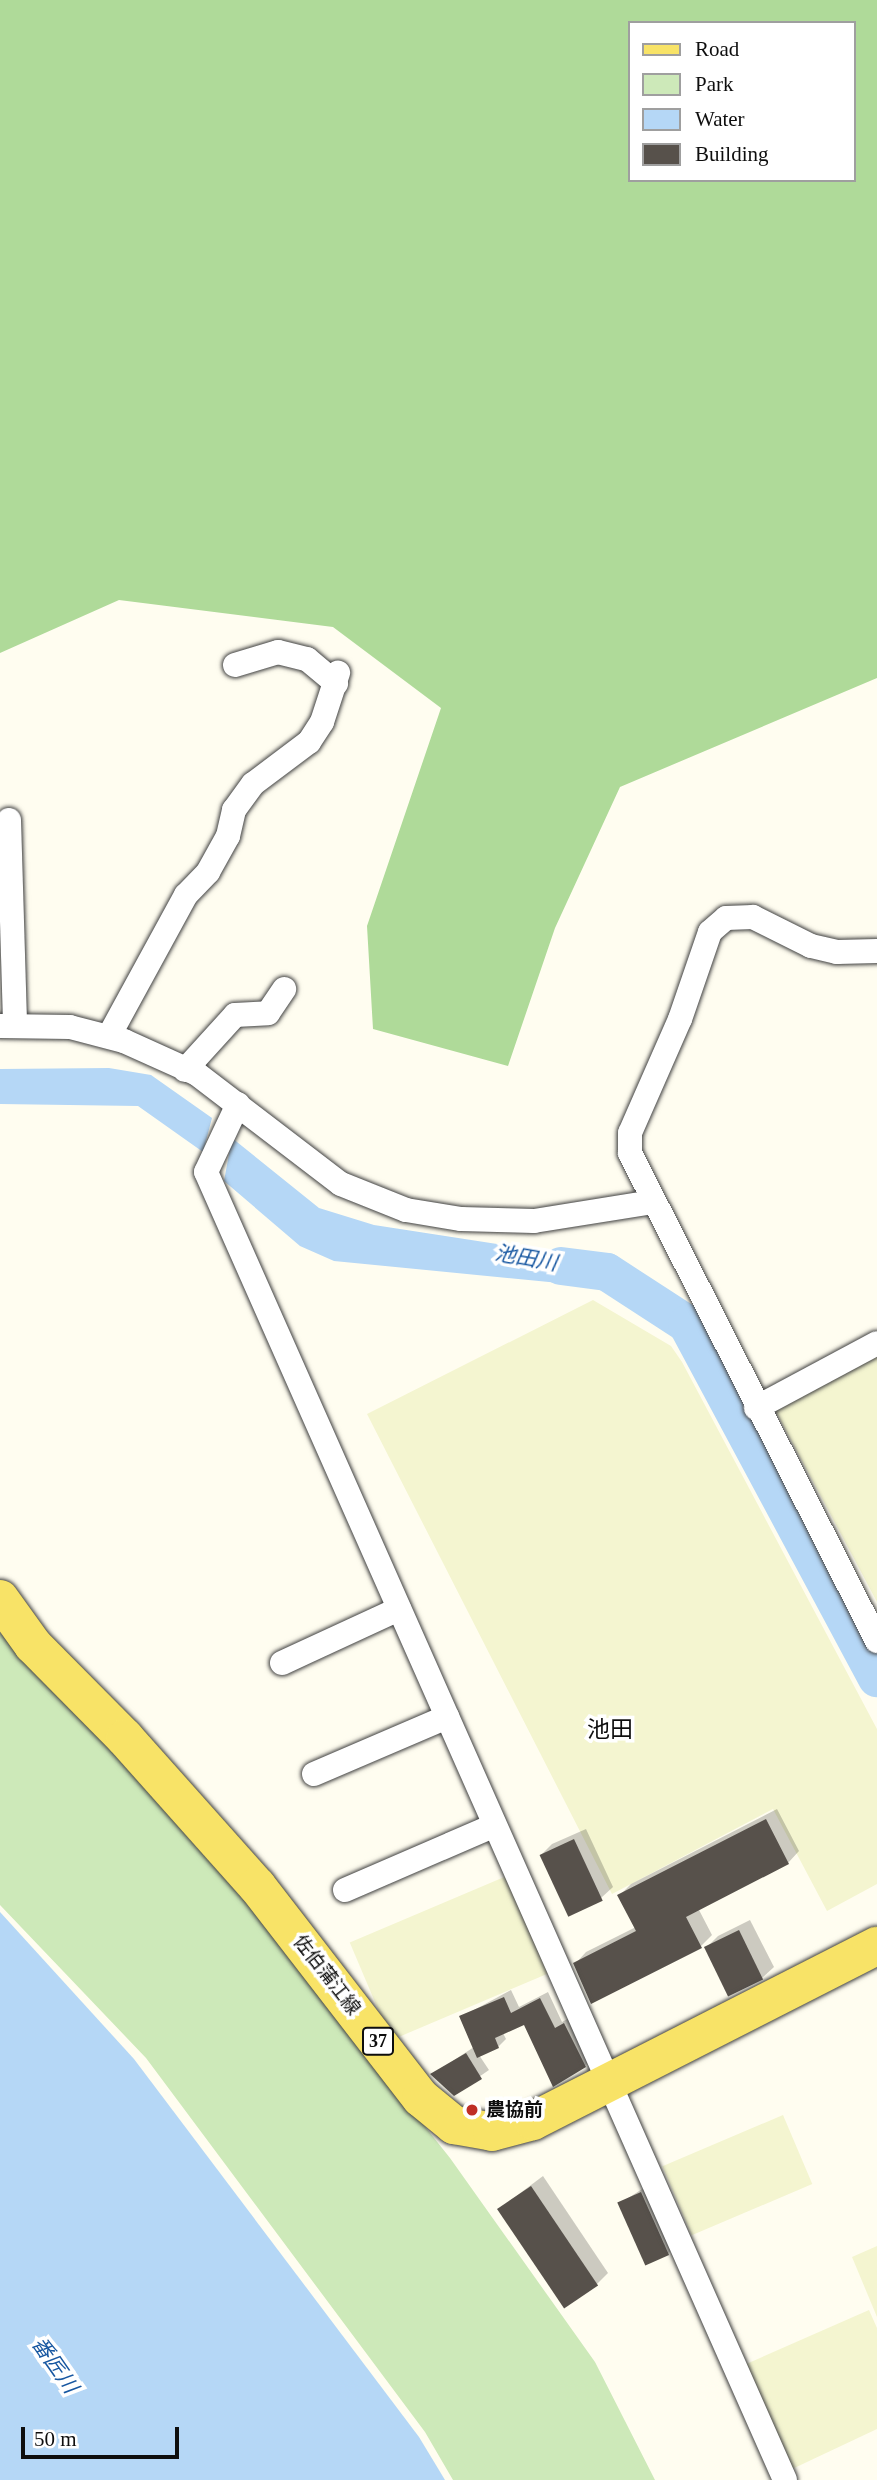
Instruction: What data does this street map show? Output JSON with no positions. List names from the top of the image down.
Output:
{
  "streets": {
    "main road": ["佐伯蒲江線", "37"]
  },
  "districts": ["池田"],
  "water": ["池田川", "番匠川"],
  "places": ["農協前"],
  "legend": [
    "Road",
    "Park",
    "Water",
    "Building"
  ],
  "scale_bar": "50 m"
}
